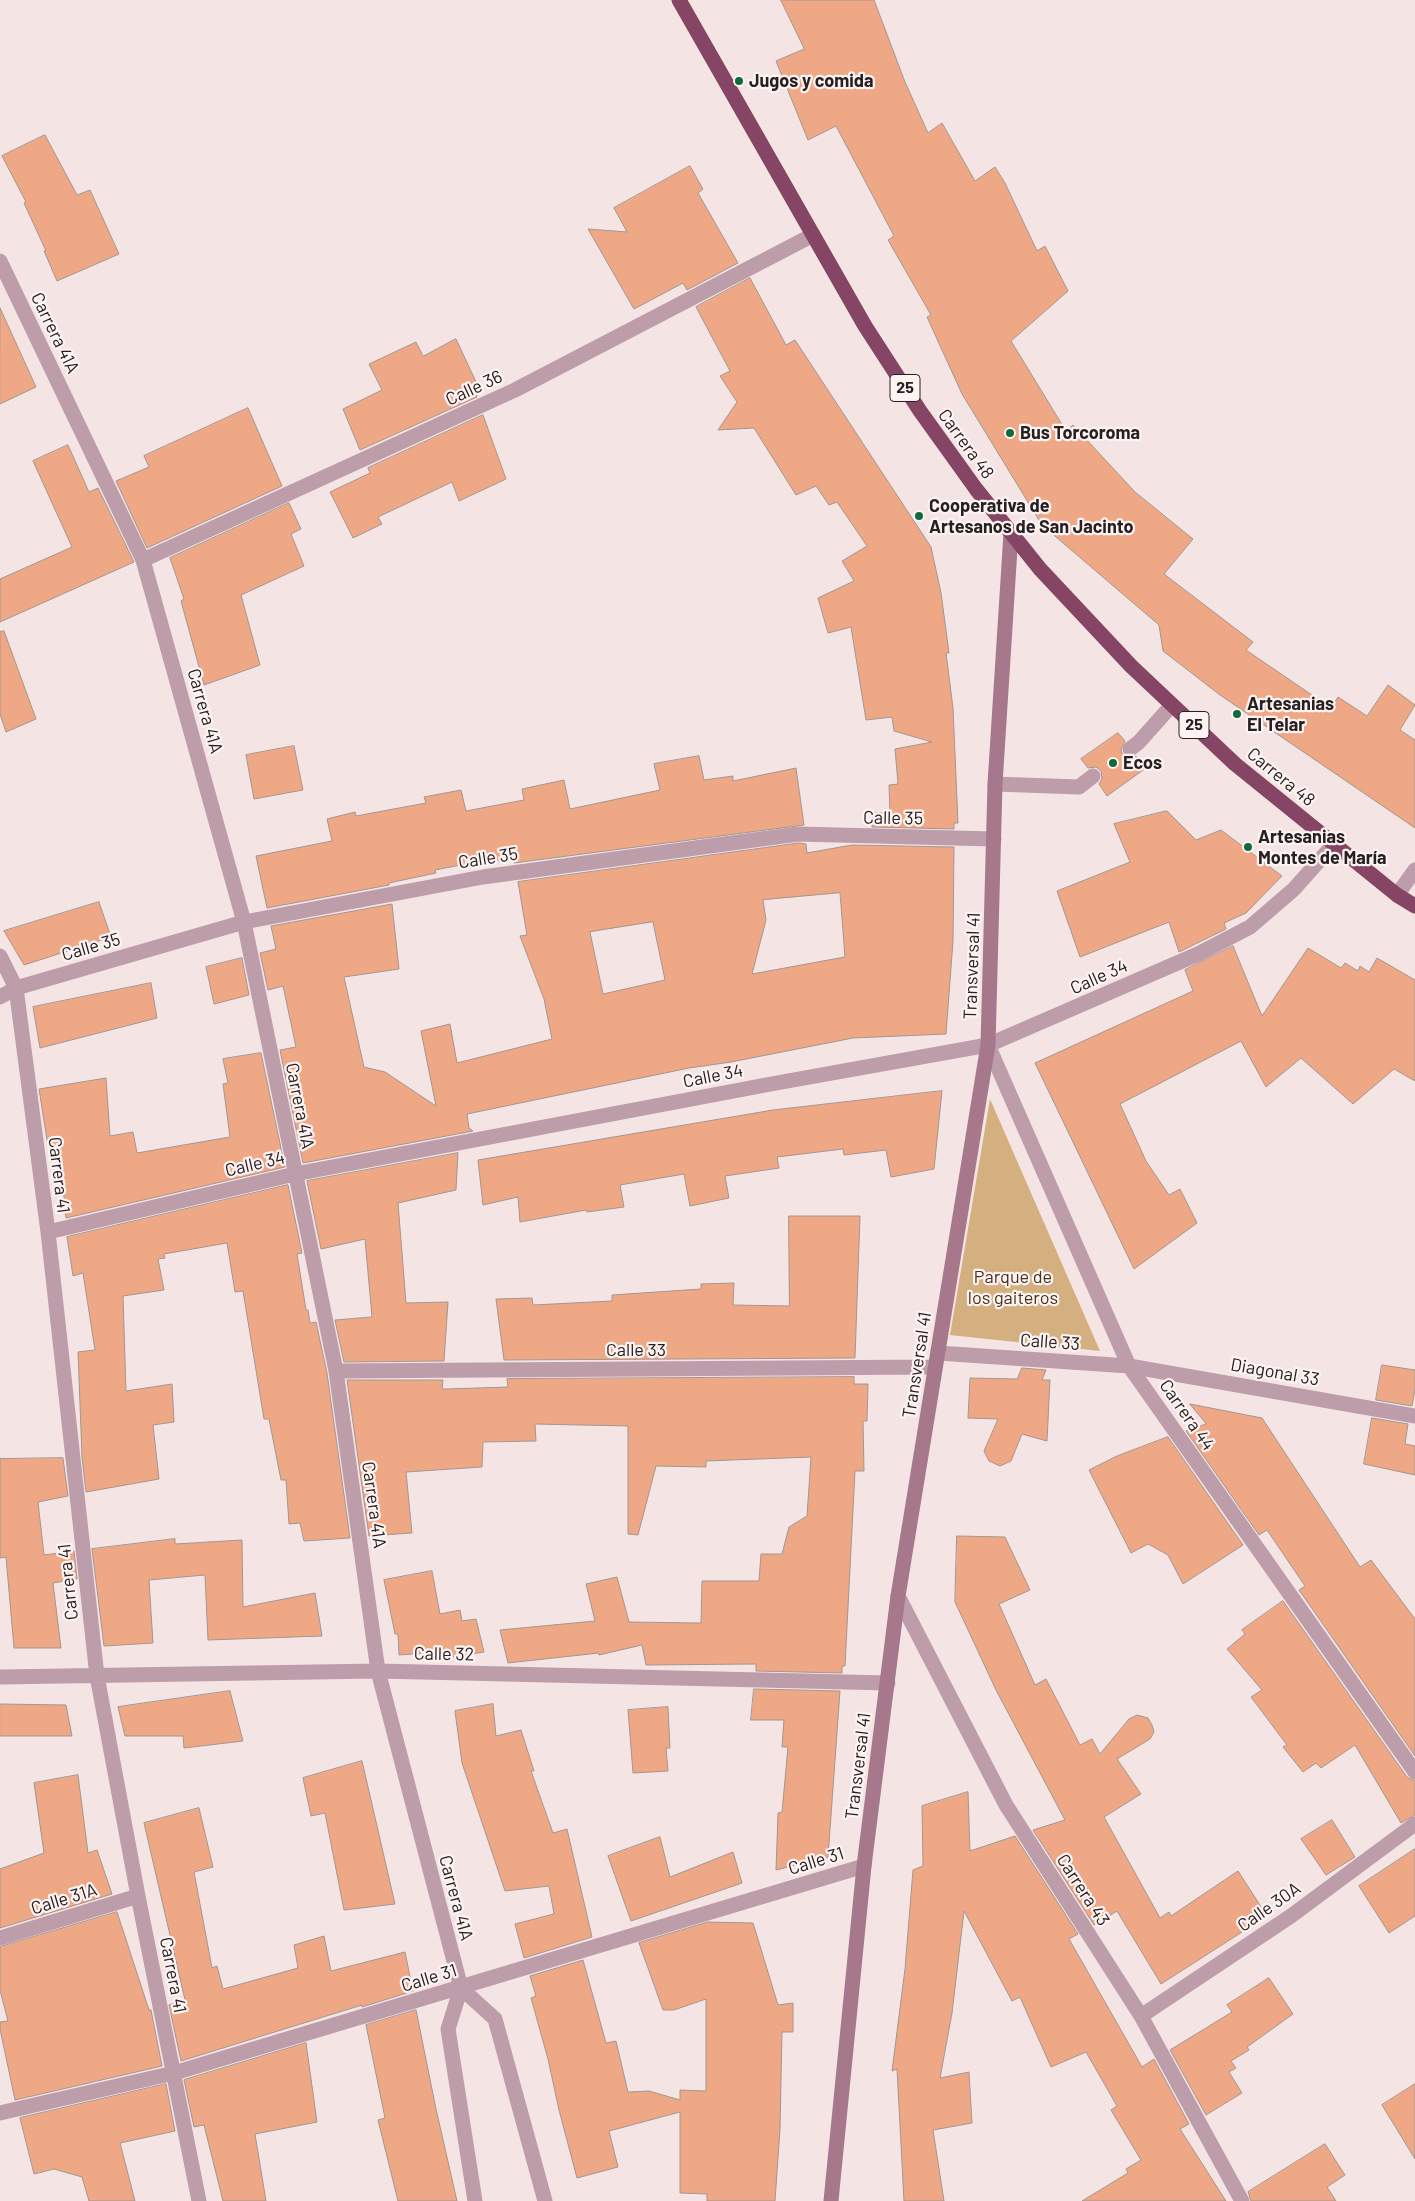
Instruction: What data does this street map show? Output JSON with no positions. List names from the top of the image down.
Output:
{
  "streets": {
    "highway": ["25", "Carrera 48"],
    "street": [
      "Carrera 41A",
      "Calle 36",
      "Calle 35",
      "Transversal 41",
      "Calle 34",
      "Carrera 41",
      "Calle 33",
      "Diagonal 33",
      "Carrera 44",
      "Calle 32",
      "Calle 31",
      "Carrera 43",
      "Calle 31A",
      "Calle 30A"
    ]
  },
  "crossings": [
    ["Carrera 41A", "Calle 36"],
    ["Carrera 41A", "Calle 35"],
    ["Carrera 41A", "Calle 34"],
    ["Carrera 41A", "Calle 33"],
    ["Carrera 41A", "Calle 32"],
    ["Carrera 41A", "Calle 31"],
    ["Calle 36", "Carrera 48"],
    ["Carrera 48", "Transversal 41"],
    ["Carrera 48", "Calle 34"],
    ["Calle 35", "Transversal 41"],
    ["Calle 35", "Carrera 41"],
    ["Transversal 41", "Calle 34"],
    ["Transversal 41", "Calle 33"],
    ["Transversal 41", "Carrera 44"],
    ["Transversal 41", "Calle 32"],
    ["Transversal 41", "Calle 31"],
    ["Transversal 41", "Carrera 43"],
    ["Calle 34", "Carrera 41"],
    ["Calle 34", "Carrera 44"],
    ["Carrera 41", "Calle 32"],
    ["Carrera 41", "Calle 31"],
    ["Carrera 41", "Calle 31A"],
    ["Calle 33", "Diagonal 33"],
    ["Calle 33", "Carrera 44"],
    ["Diagonal 33", "Carrera 44"],
    ["Carrera 43", "Calle 30A"]
  ],
  "parks": ["Parque de los gaiteros"],
  "places": [
    "Jugos y comida",
    "Bus Torcoroma",
    "Cooperativa de Artesanos de San Jacinto",
    "Artesanias El Telar",
    "Ecos",
    "Artesanias Montes de María"
  ]
}
